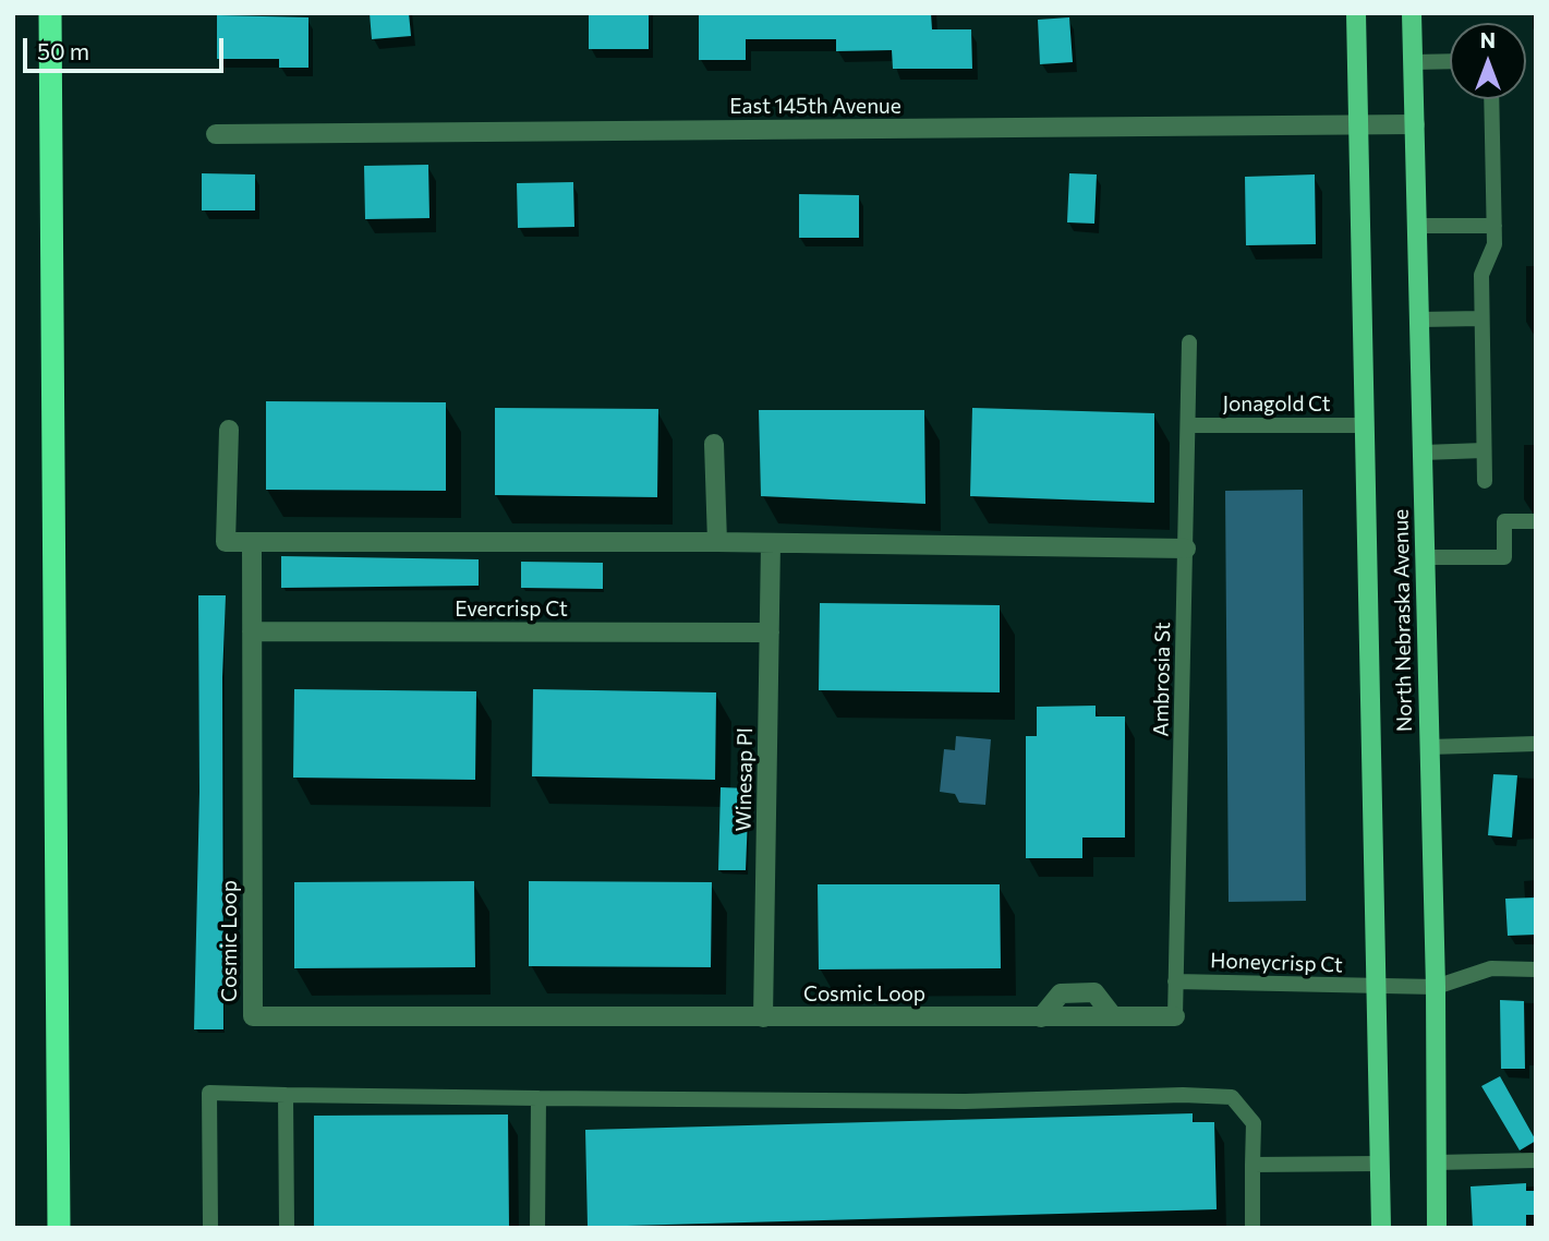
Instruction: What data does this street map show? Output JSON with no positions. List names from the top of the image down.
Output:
{
  "streets": {
    "main road": ["North Nebraska Avenue"],
    "street": [
      "East 145th Avenue",
      "Evercrisp Ct",
      "Winesap Pl",
      "Cosmic Loop"
    ],
    "lane": ["Jonagold Ct", "Ambrosia St", "Honeycrisp Ct"]
  },
  "crossings": [
    ["East 145th Avenue", "North Nebraska Avenue"],
    ["Jonagold Ct", "North Nebraska Avenue"],
    ["Jonagold Ct", "Ambrosia St"],
    ["Evercrisp Ct", "Winesap Pl"],
    ["Evercrisp Ct", "Cosmic Loop"],
    ["North Nebraska Avenue", "Honeycrisp Ct"],
    ["Ambrosia St", "Cosmic Loop"],
    ["Ambrosia St", "Honeycrisp Ct"],
    ["Winesap Pl", "Cosmic Loop"]
  ],
  "scale_bar": "50 m",
  "north": "top"
}
